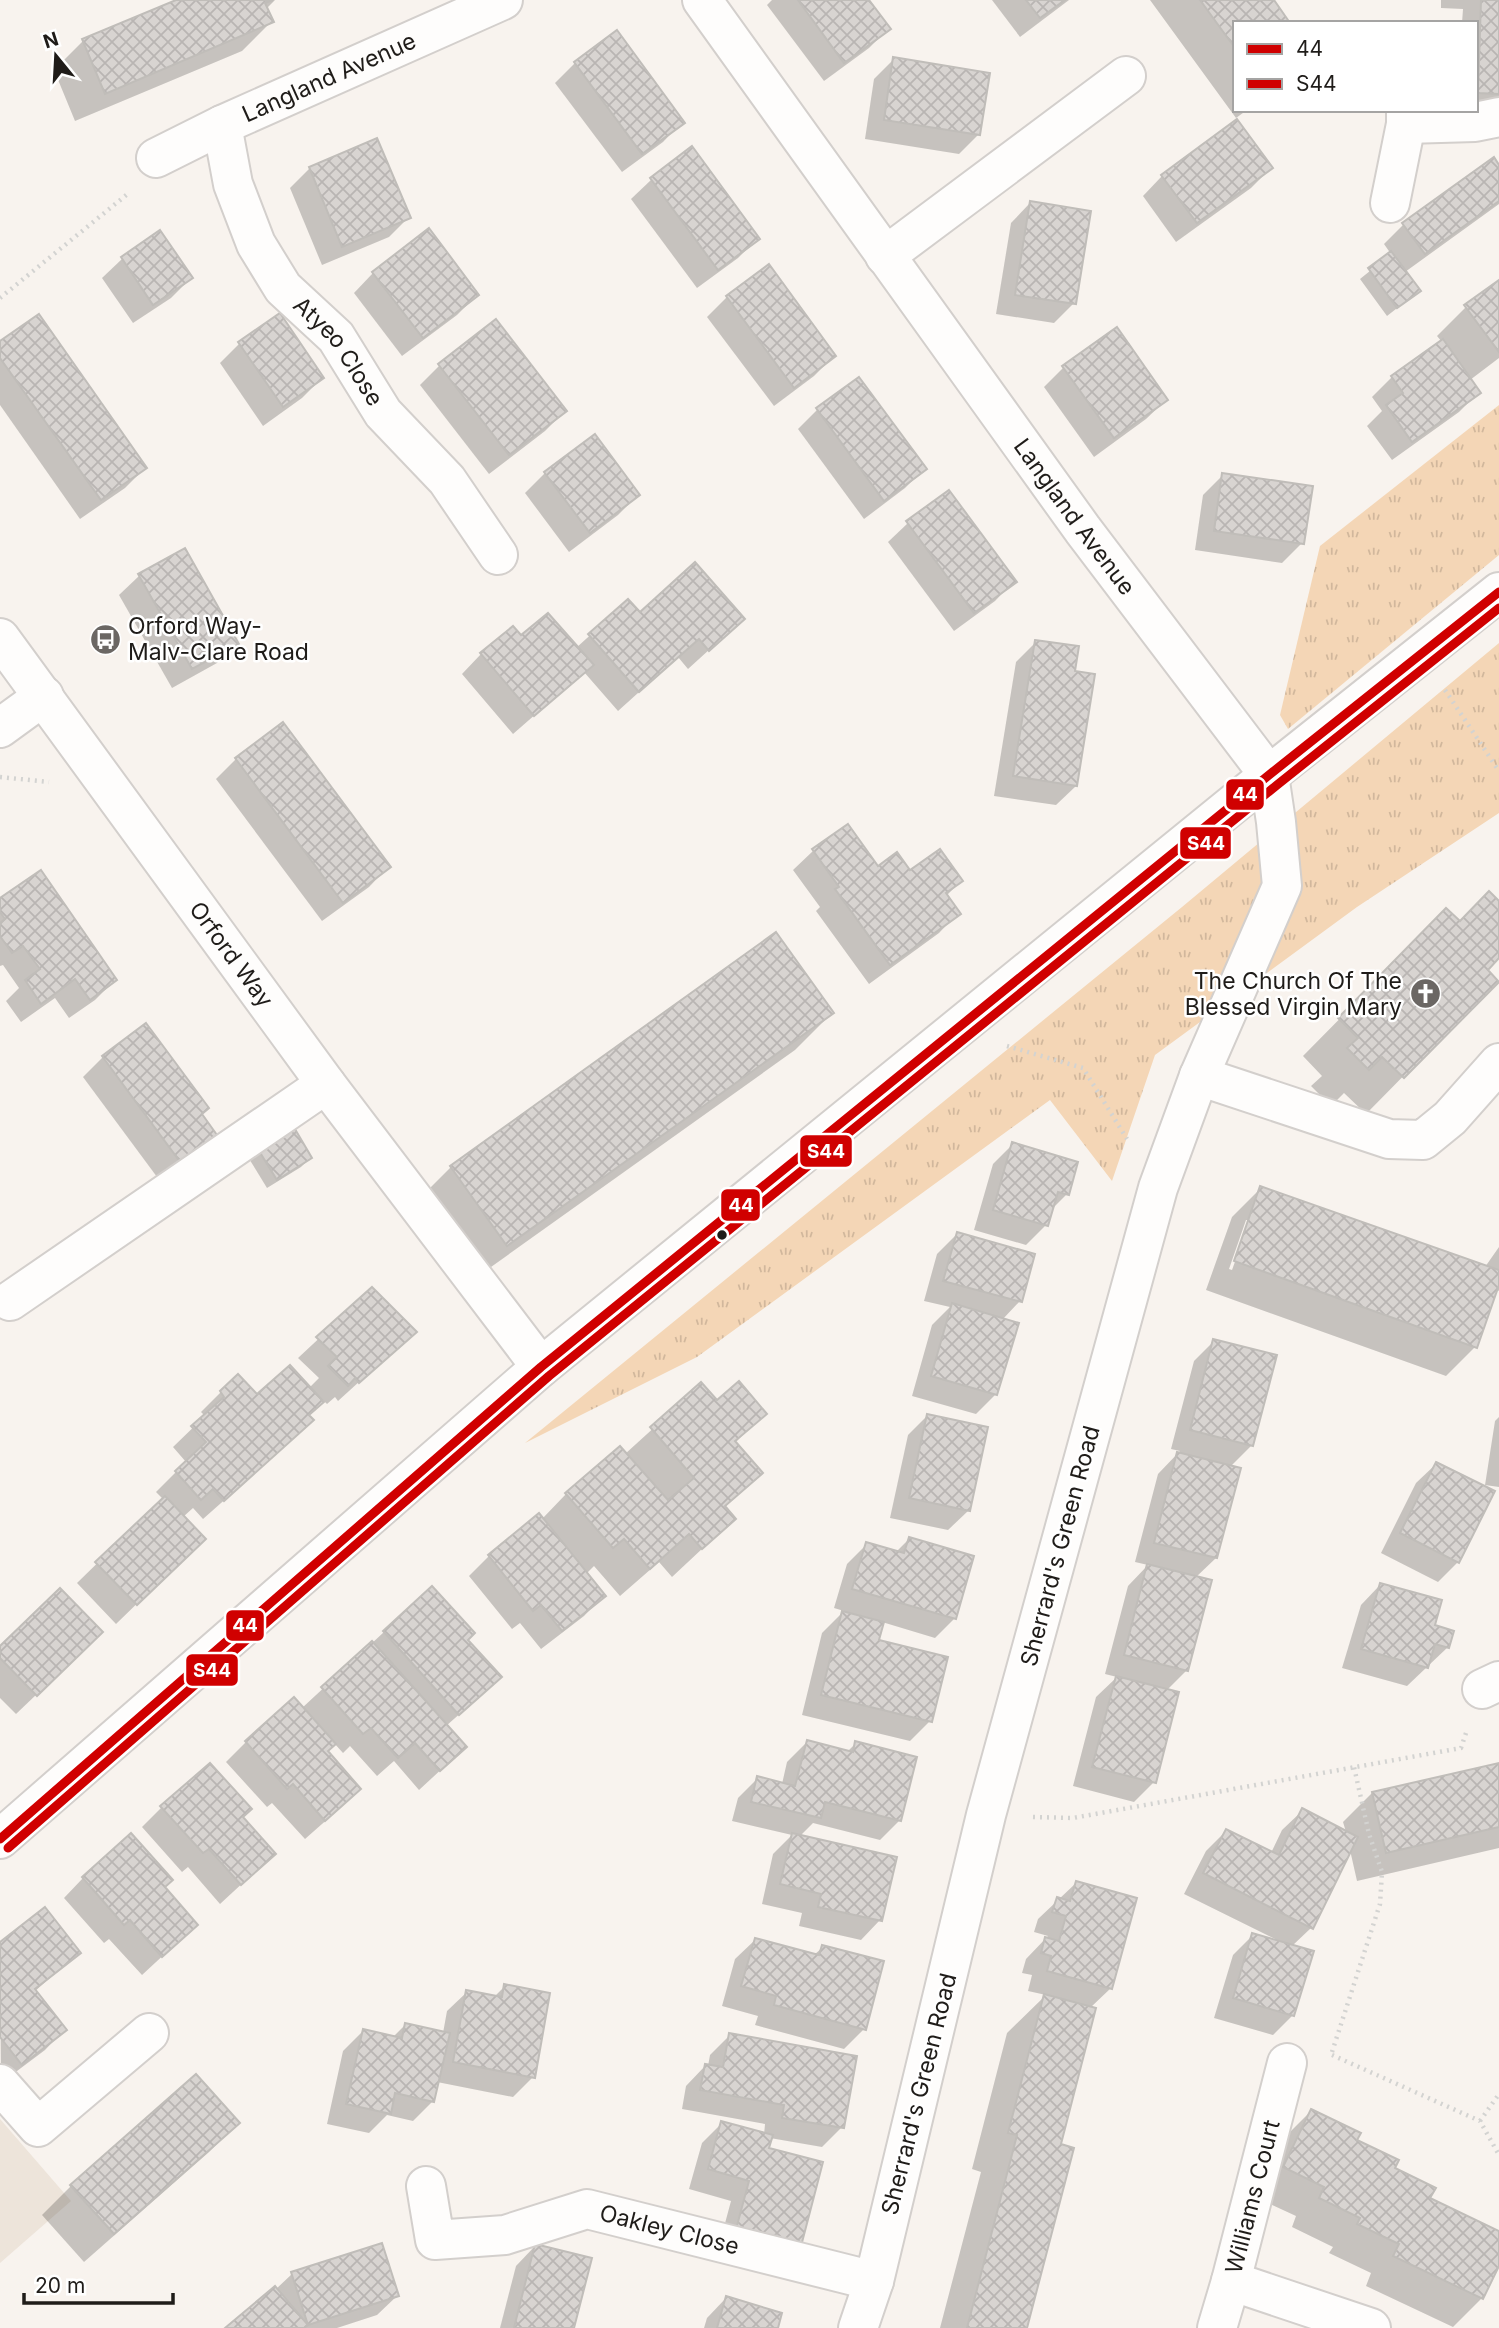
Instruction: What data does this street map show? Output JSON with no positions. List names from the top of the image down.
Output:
{
  "streets": {
    "street": [
      "Langland Avenue",
      "Atyeo Close",
      "Orford Way",
      "Sherrard's Green Road",
      "Williams Court",
      "Oakley Close"
    ]
  },
  "crossings": [
    ["Langland Avenue", "Atyeo Close"],
    ["Langland Avenue", "Sherrard's Green Road"],
    ["Sherrard's Green Road", "Oakley Close"]
  ],
  "places": {
    "bus stop": ["Orford Way- Malv-Clare Road"],
    "church": ["The Church Of The Blessed Virgin Mary"]
  },
  "lines": ["transit line 44", "transit line S44"],
  "legend": ["44", "S44"],
  "scale_bar": "20 m",
  "north": "top"
}
